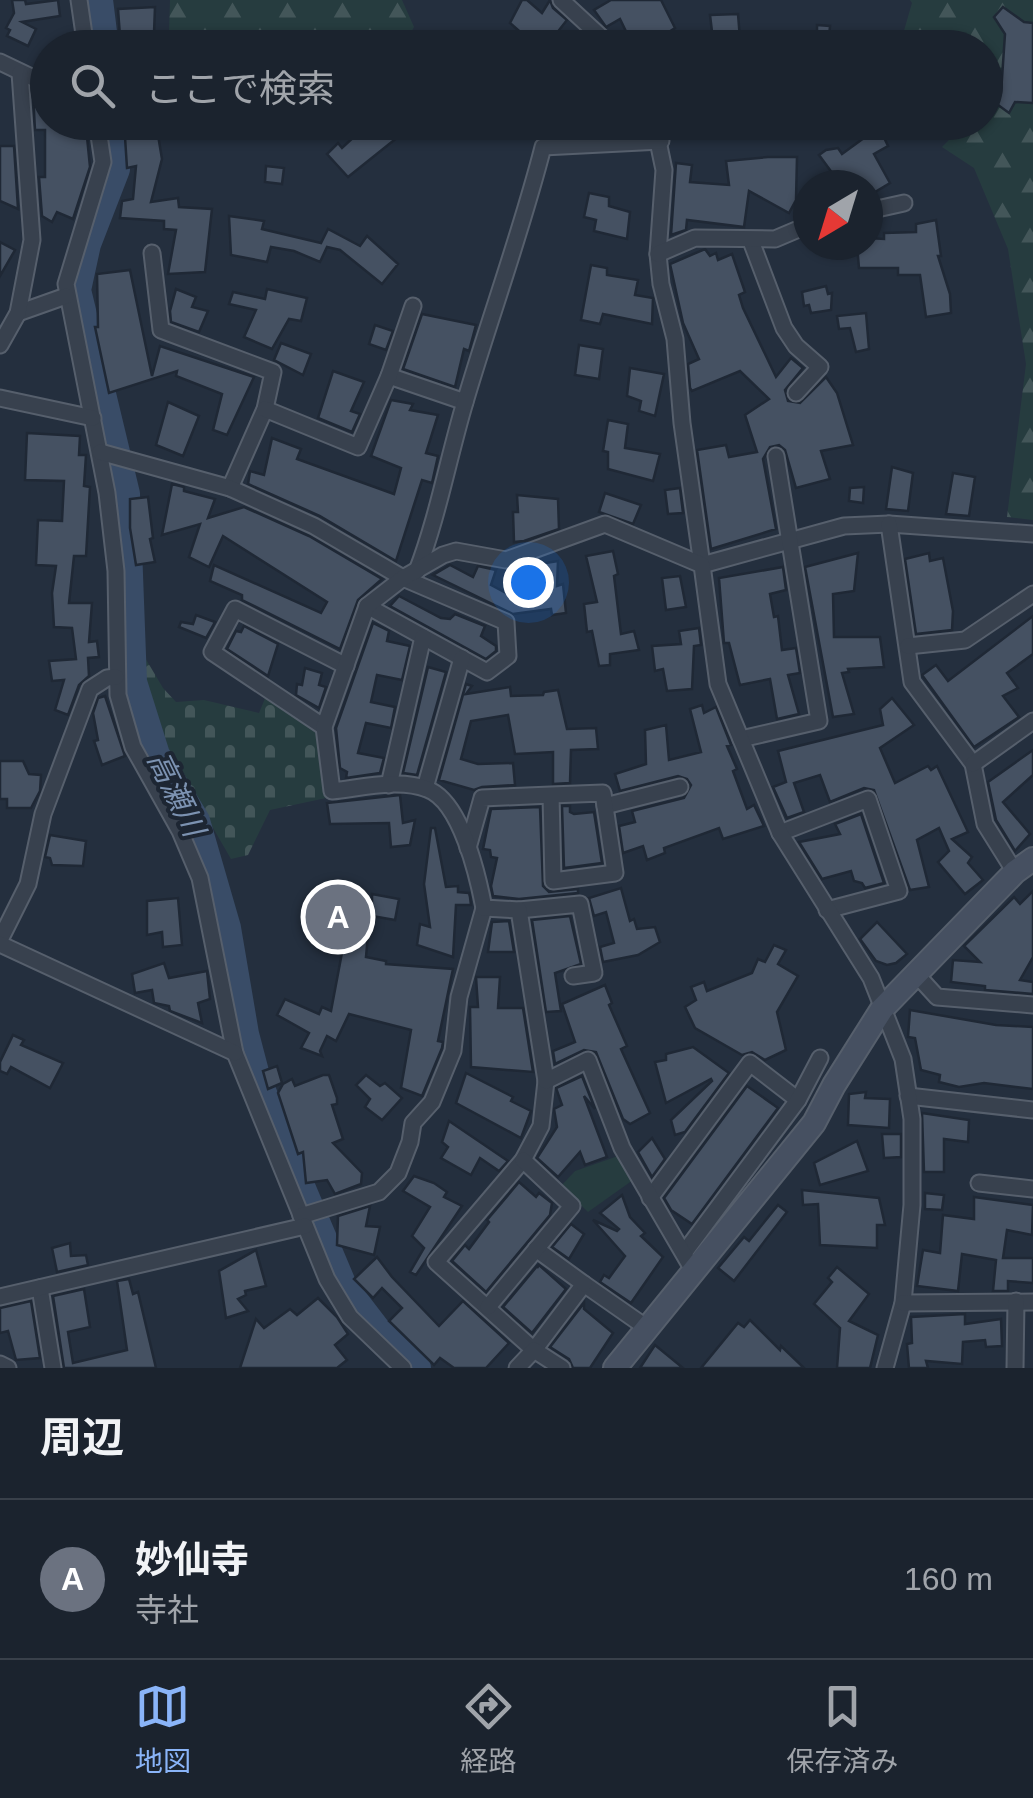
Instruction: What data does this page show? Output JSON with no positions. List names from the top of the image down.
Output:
{
  "water": ["高瀬川"],
  "north": "bottom left",
  "page": {
    "search": "ここで検索",
    "pins": "A",
    "heading": "周辺",
    "list": [
      {
        "mark": "A",
        "name": "妙仙寺",
        "note": "寺社",
        "value": "160 m"
      }
    ],
    "nav": ["地図", "経路", "保存済み"]
  }
}
